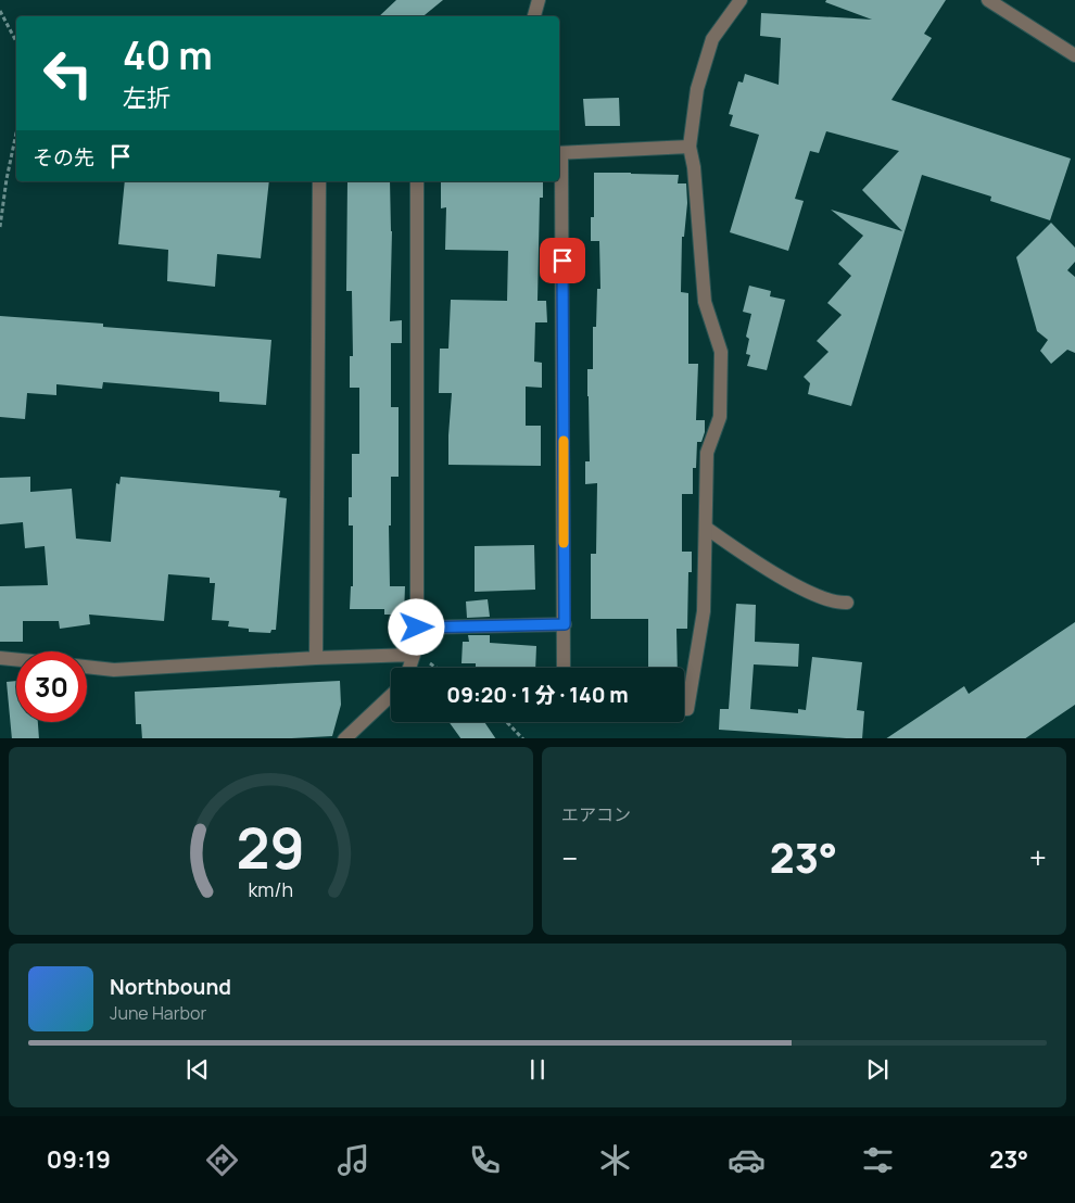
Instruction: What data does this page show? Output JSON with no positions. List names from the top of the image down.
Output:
{
  "page": {
    "turn": ["40 m", "左折"],
    "then": "その先",
    "limit": "30",
    "trip": "09:20 · 1 分 · 140 m",
    "tile": "エアコン",
    "heat": ["−", "23°", "+"],
    "song": ["Northbound", "June Harbor"],
    "tabs": ["09:19", "23°"],
    "gauge": ["29", "km/h"]
  }
}
